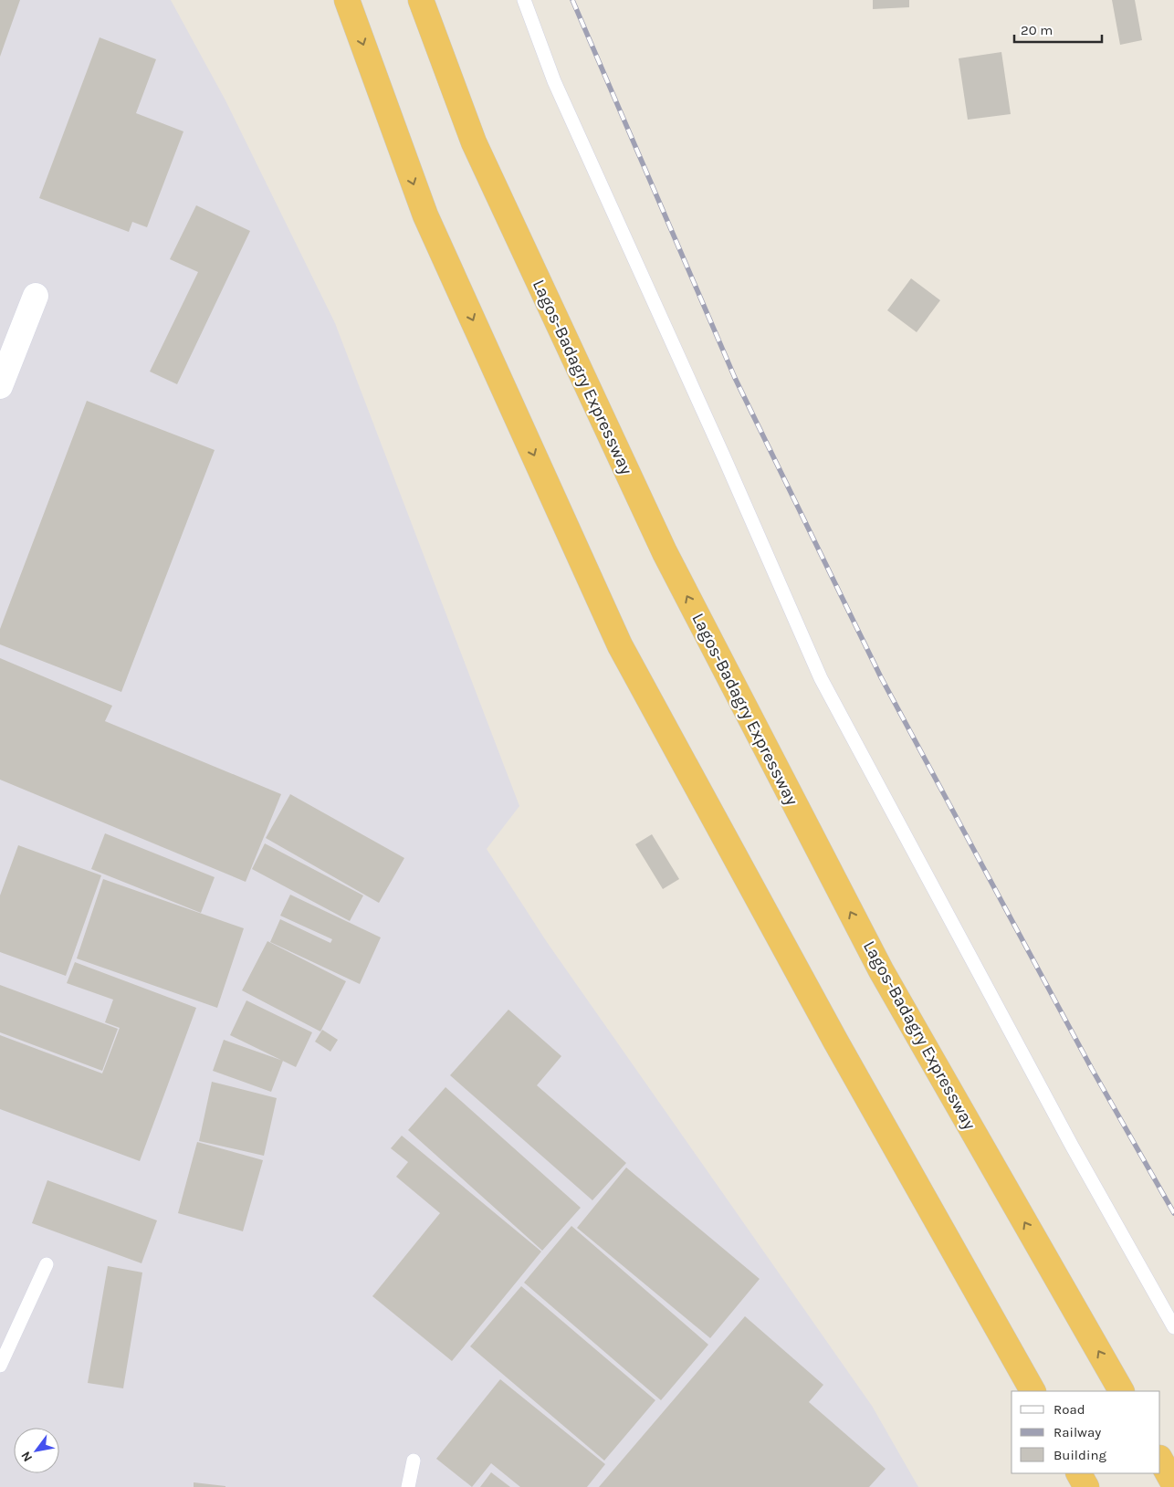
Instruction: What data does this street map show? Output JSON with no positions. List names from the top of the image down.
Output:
{
  "streets": {
    "highway": ["Lagos-Badagry Expressway"]
  },
  "legend": ["Road", "Railway", "Building"],
  "scale_bar": "20 m",
  "north": "bottom left"
}
